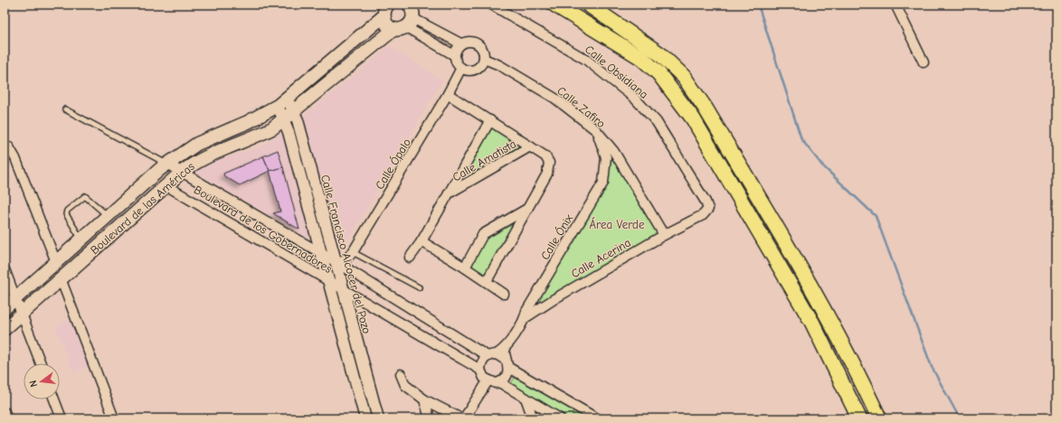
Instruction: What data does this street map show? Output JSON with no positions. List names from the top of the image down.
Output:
{
  "streets": {
    "main road": ["Boulevard de las Américas"],
    "street": [
      "Calle Obsidiana",
      "Calle Zafiro",
      "Calle Amatista",
      "Calle Ópalo",
      "Boulevard de los Gobernadores",
      "Calle Ónix",
      "Calle Francisco Alcocer del Pozo",
      "Calle Acerina"
    ]
  },
  "crossings": [
    ["Calle Obsidiana", "Calle Acerina"],
    ["Calle Zafiro", "Calle Ópalo"],
    ["Calle Zafiro", "Calle Ónix"],
    ["Calle Zafiro", "Calle Acerina"],
    ["Calle Amatista", "Calle Ópalo"],
    ["Calle Ópalo", "Boulevard de los Gobernadores"],
    ["Calle Ópalo", "Calle Francisco Alcocer del Pozo"],
    ["Boulevard de las Américas", "Boulevard de los Gobernadores"],
    ["Boulevard de las Américas", "Calle Francisco Alcocer del Pozo"],
    ["Boulevard de los Gobernadores", "Calle Ónix"],
    ["Boulevard de los Gobernadores", "Calle Francisco Alcocer del Pozo"],
    ["Calle Ónix", "Calle Acerina"]
  ],
  "parks": ["Área Verde"],
  "north": "left"
}
